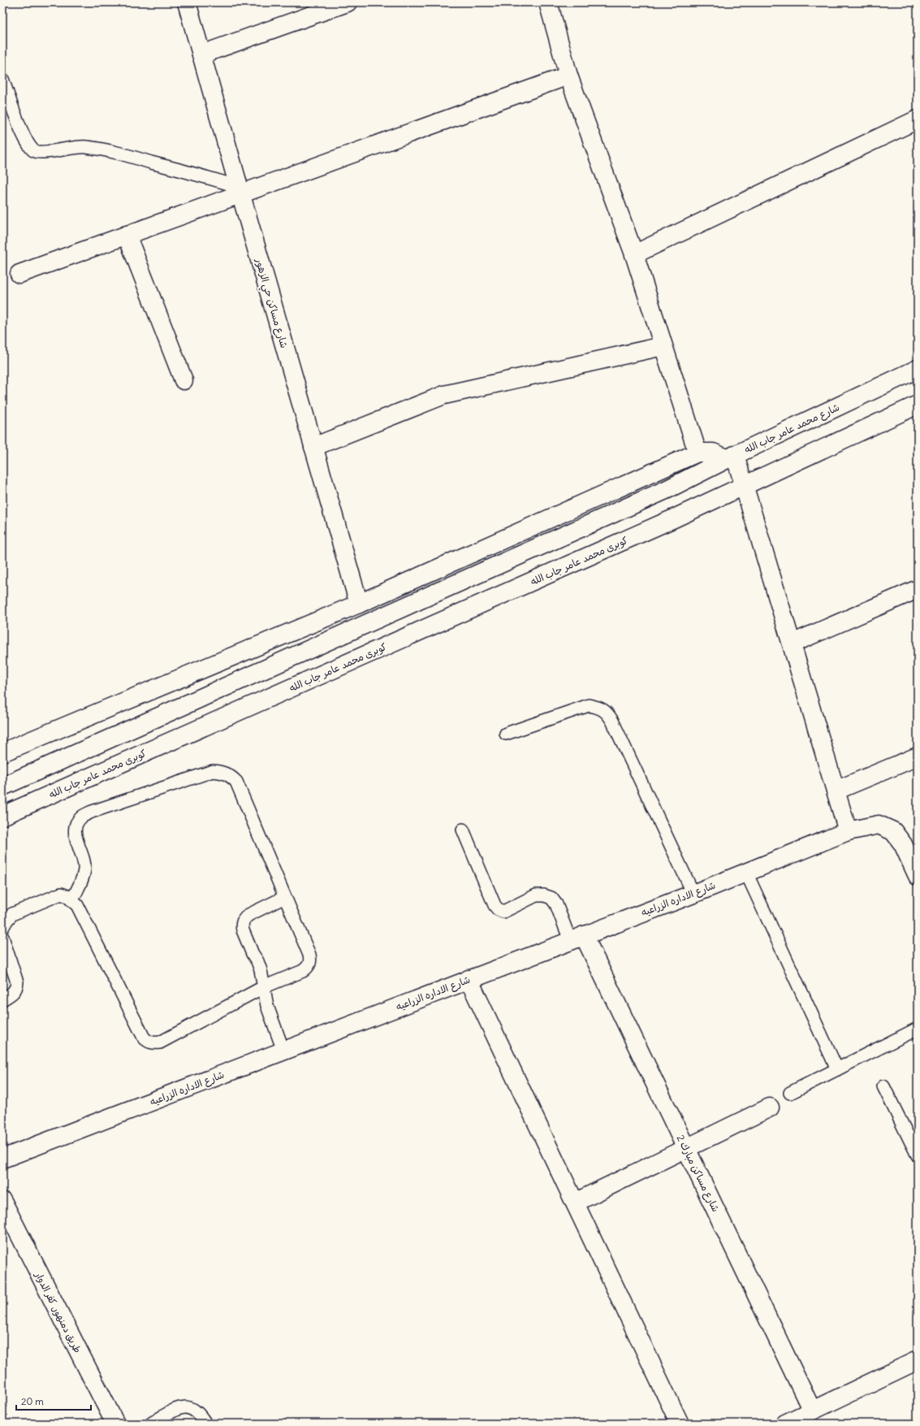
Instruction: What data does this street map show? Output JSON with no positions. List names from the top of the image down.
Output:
{
  "streets": {
    "street": [
      "شارع مساكن حي الزهور",
      "شارع محمد عامر جاب الله",
      "كوبرى محمد عامر جاب الله",
      "شارع الاداره الزراعيه",
      "شارع مساكن مبارك 2",
      "طريق دمنهور, كفر الدوار"
    ]
  },
  "crossings": [
    ["شارع الاداره الزراعيه", "شارع مساكن مبارك 2"]
  ],
  "scale_bar": "20 m"
}
